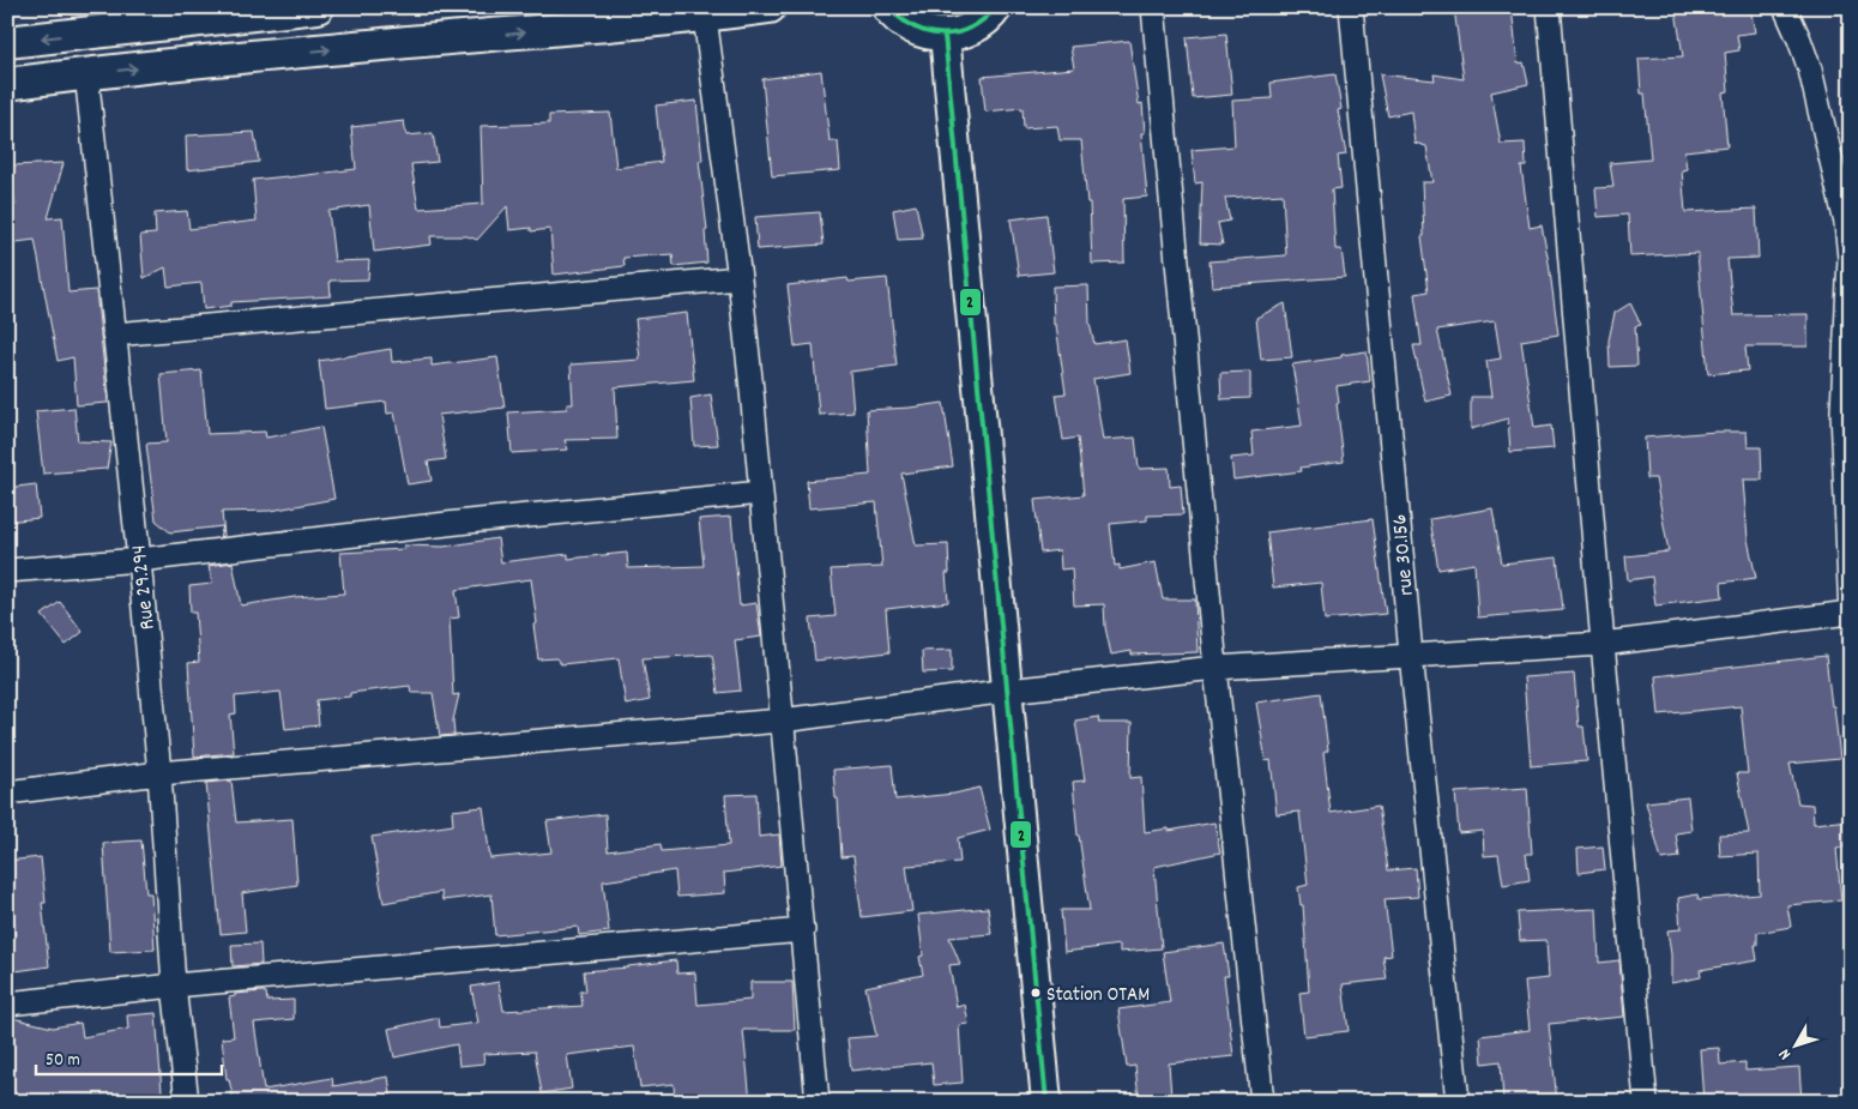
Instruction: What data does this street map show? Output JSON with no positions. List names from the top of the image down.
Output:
{
  "streets": {
    "street": ["rue 30.156", "Rue 29.294"]
  },
  "places": ["Station OTAM"],
  "lines": ["transit line 2"],
  "scale_bar": "50 m",
  "north": "bottom left"
}
